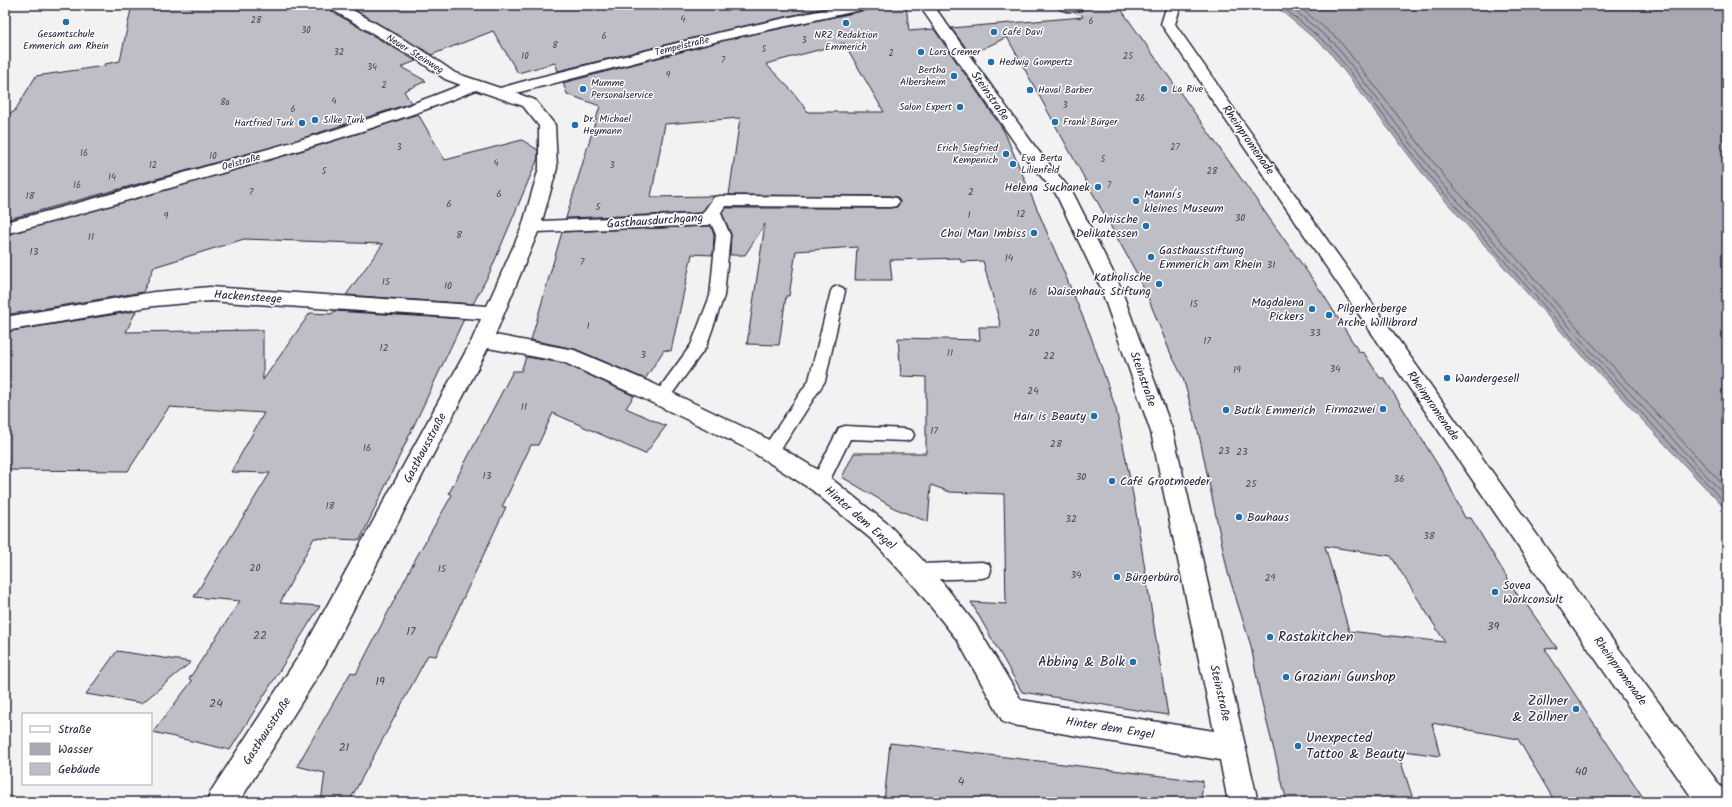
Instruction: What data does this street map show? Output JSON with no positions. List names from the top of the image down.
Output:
{
  "streets": {
    "street": [
      "Tempelstraße",
      "Neuer Steinweg",
      "Steinstraße",
      "Rheinpromenade",
      "Oelstraße",
      "Gasthausdurchgang",
      "Hackensteege",
      "Gasthausstraße",
      "Hinter dem Engel"
    ]
  },
  "crossings": [
    ["Tempelstraße", "Neuer Steinweg"],
    ["Tempelstraße", "Gasthausstraße"],
    ["Neuer Steinweg", "Oelstraße"],
    ["Neuer Steinweg", "Gasthausstraße"],
    ["Steinstraße", "Hinter dem Engel"],
    ["Gasthausdurchgang", "Gasthausstraße"],
    ["Hackensteege", "Gasthausstraße"],
    ["Gasthausstraße", "Hinter dem Engel"]
  ],
  "places": [
    "Gesamtschule Emmerich am Rhein",
    "NRZ Redaktion Emmerich",
    "Café Davi",
    "Lars Cremer",
    "Hedwig Gompertz",
    "Bertha Albersheim",
    "Mumme Personalservice",
    "La Rive",
    "Haval Barber",
    "Salon Expert",
    "Silke Turk",
    "Frank Bürger",
    "Hartfried Turk",
    "Dr. Michael Heymann",
    "Erich Siegfried Kempenich",
    "Eva Berta Lilienfeld",
    "Helena Suchanek",
    "Manni's kleines Museum",
    "Polnische Delikatessen",
    "Choi Man Imbiss",
    "Gasthausstiftung Emmerich am Rhein",
    "Katholische Waisenhaus Stiftung",
    "Magdalena Pickers",
    "Pilgerherberge Arche Willibrord",
    "Wandergesell",
    "Firmazwei",
    "Butik Emmerich",
    "Hair is Beauty",
    "Café Grootmoeder",
    "Bauhaus",
    "Bürgerbüro",
    "Sovea Workconsult",
    "Rastakitchen",
    "Abbing & Bolk",
    "Graziani Gunshop",
    "Zöllner & Zöllner",
    "Unexpected Tattoo & Beauty"
  ],
  "house_numbers": [
    "4",
    "28",
    "6",
    "30",
    "6",
    "3",
    "8",
    "5",
    "32",
    "2",
    "10",
    "25",
    "7",
    "34",
    "9",
    "2",
    "26",
    "4",
    "8a",
    "3",
    "6",
    "3",
    "27",
    "16",
    "10",
    "5",
    "4",
    "12",
    "3",
    "5",
    "28",
    "14",
    "16",
    "7",
    "7",
    "2",
    "6",
    "18",
    "6",
    "5",
    "12",
    "1",
    "9",
    "30",
    "8",
    "11",
    "13",
    "14",
    "7",
    "31",
    "15",
    "10",
    "16",
    "15",
    "1",
    "20",
    "33",
    "17",
    "12",
    "11",
    "3",
    "22",
    "34",
    "19",
    "24",
    "11",
    "17",
    "28",
    "16",
    "23",
    "23",
    "13",
    "30",
    "36",
    "25",
    "18",
    "32",
    "38",
    "20",
    "15",
    "34",
    "29",
    "39",
    "17",
    "22",
    "19",
    "24",
    "21",
    "40",
    "4"
  ],
  "legend": ["Straße", "Wasser", "Gebäude"]
}
